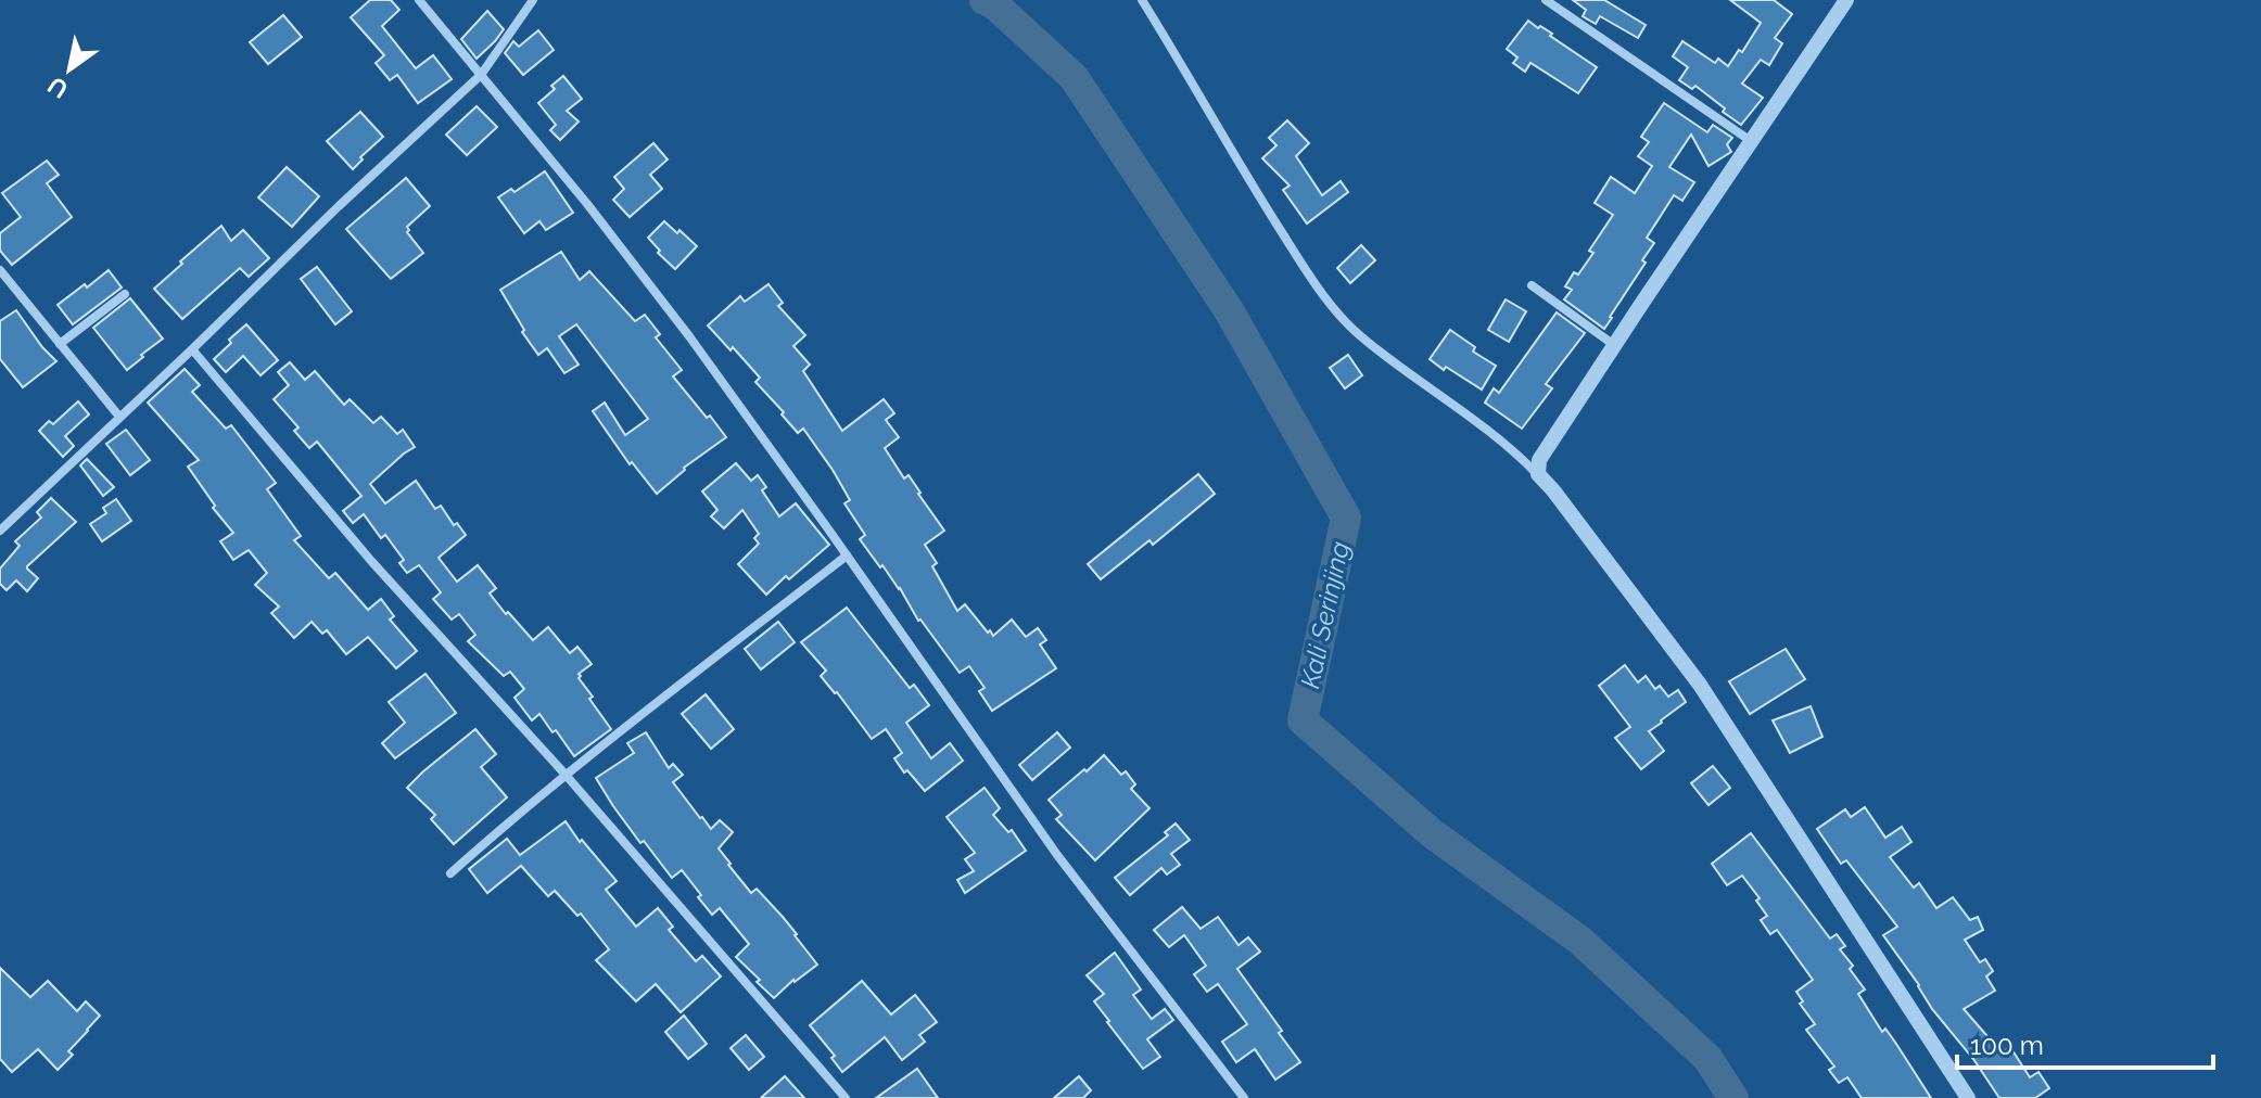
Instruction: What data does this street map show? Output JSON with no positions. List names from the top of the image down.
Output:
{
  "water": ["Kali Serinjing"],
  "scale_bar": "100 m",
  "north": "bottom left"
}
